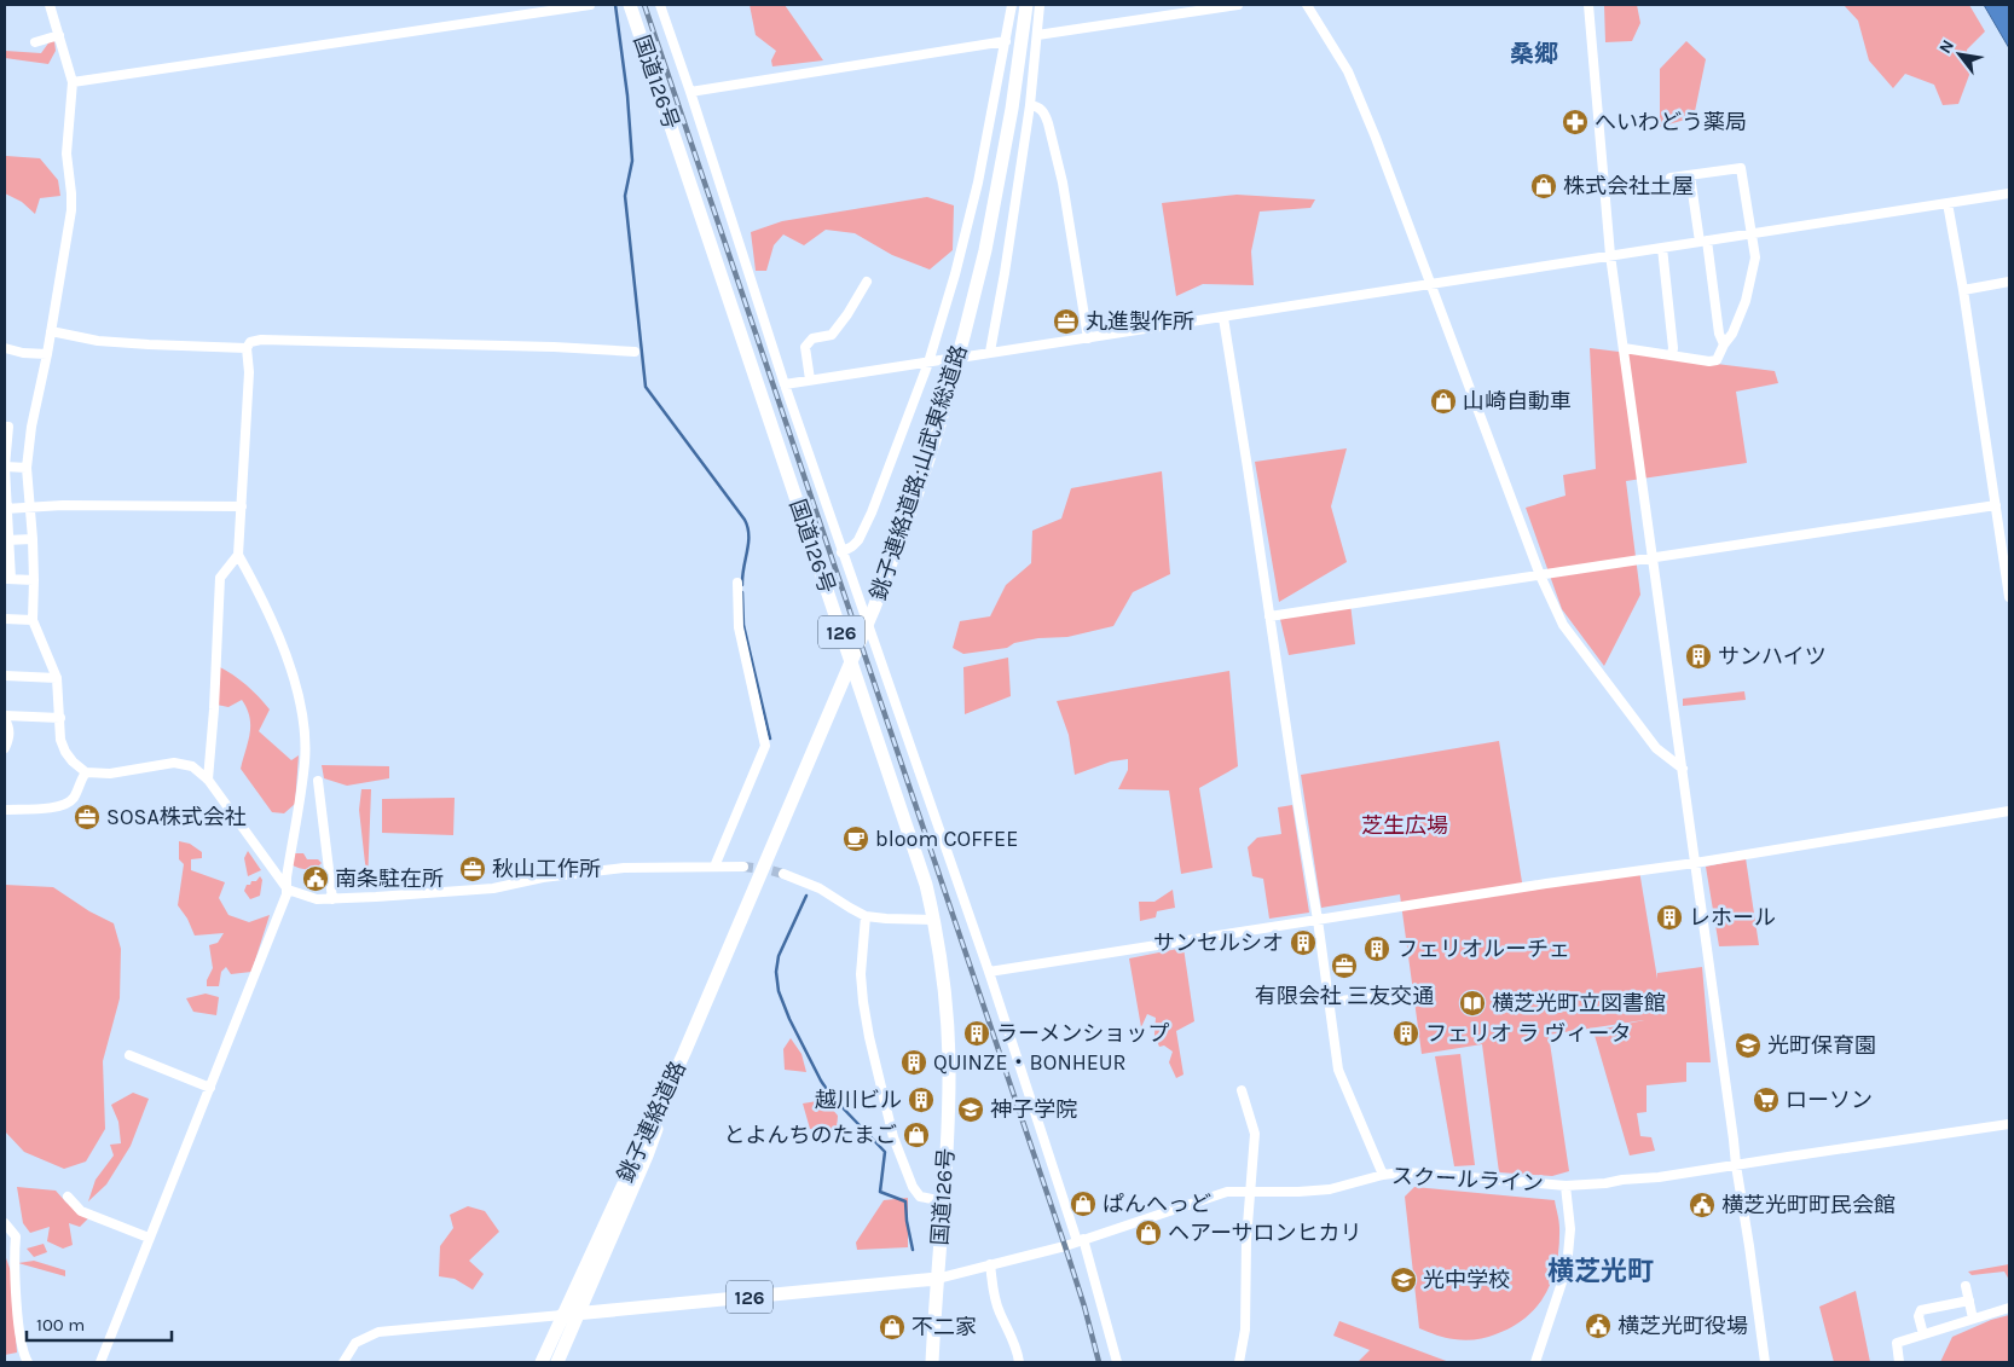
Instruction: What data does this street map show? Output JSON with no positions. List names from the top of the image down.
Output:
{
  "streets": {
    "highway": [
      "国道126号",
      "銚子連絡道路;山武東総道路",
      "126",
      "銚子連絡道路"
    ],
    "street": ["スクールライン"]
  },
  "crossings": [
    ["国道126号", "126"],
    ["国道126号", "スクールライン"],
    ["銚子連絡道路;山武東総道路", "銚子連絡道路"],
    ["126", "銚子連絡道路"],
    ["126", "スクールライン"]
  ],
  "districts": ["桑郷", "横芝光町"],
  "parks": ["芝生広場"],
  "places": {
    "pharmacy": ["へいわどう薬局"],
    "shop": [
      "株式会社土屋",
      "山崎自動車",
      "とよんちのたまご",
      "ぱんへっど",
      "ヘアーサロンヒカリ",
      "不二家"
    ],
    "office": [
      "丸進製作所",
      "SOSA株式会社",
      "秋山工作所",
      "有限会社 三友交通"
    ],
    "building": [
      "サンハイツ",
      "レホール",
      "サンセルシオ",
      "フェリオルーチェ",
      "ラーメンショップ",
      "フェリオ ラ ヴィータ",
      "QUINZE・BONHEUR",
      "越川ビル"
    ],
    "cafe": ["bloom COFFEE"],
    "public building": ["南条駐在所", "横芝光町町民会館", "横芝光町役場"],
    "library": ["横芝光町立図書館"],
    "school or university": ["光町保育園", "神子学院", "光中学校"],
    "supermarket": ["ローソン"]
  },
  "scale_bar": "100 m",
  "north": "top left"
}
